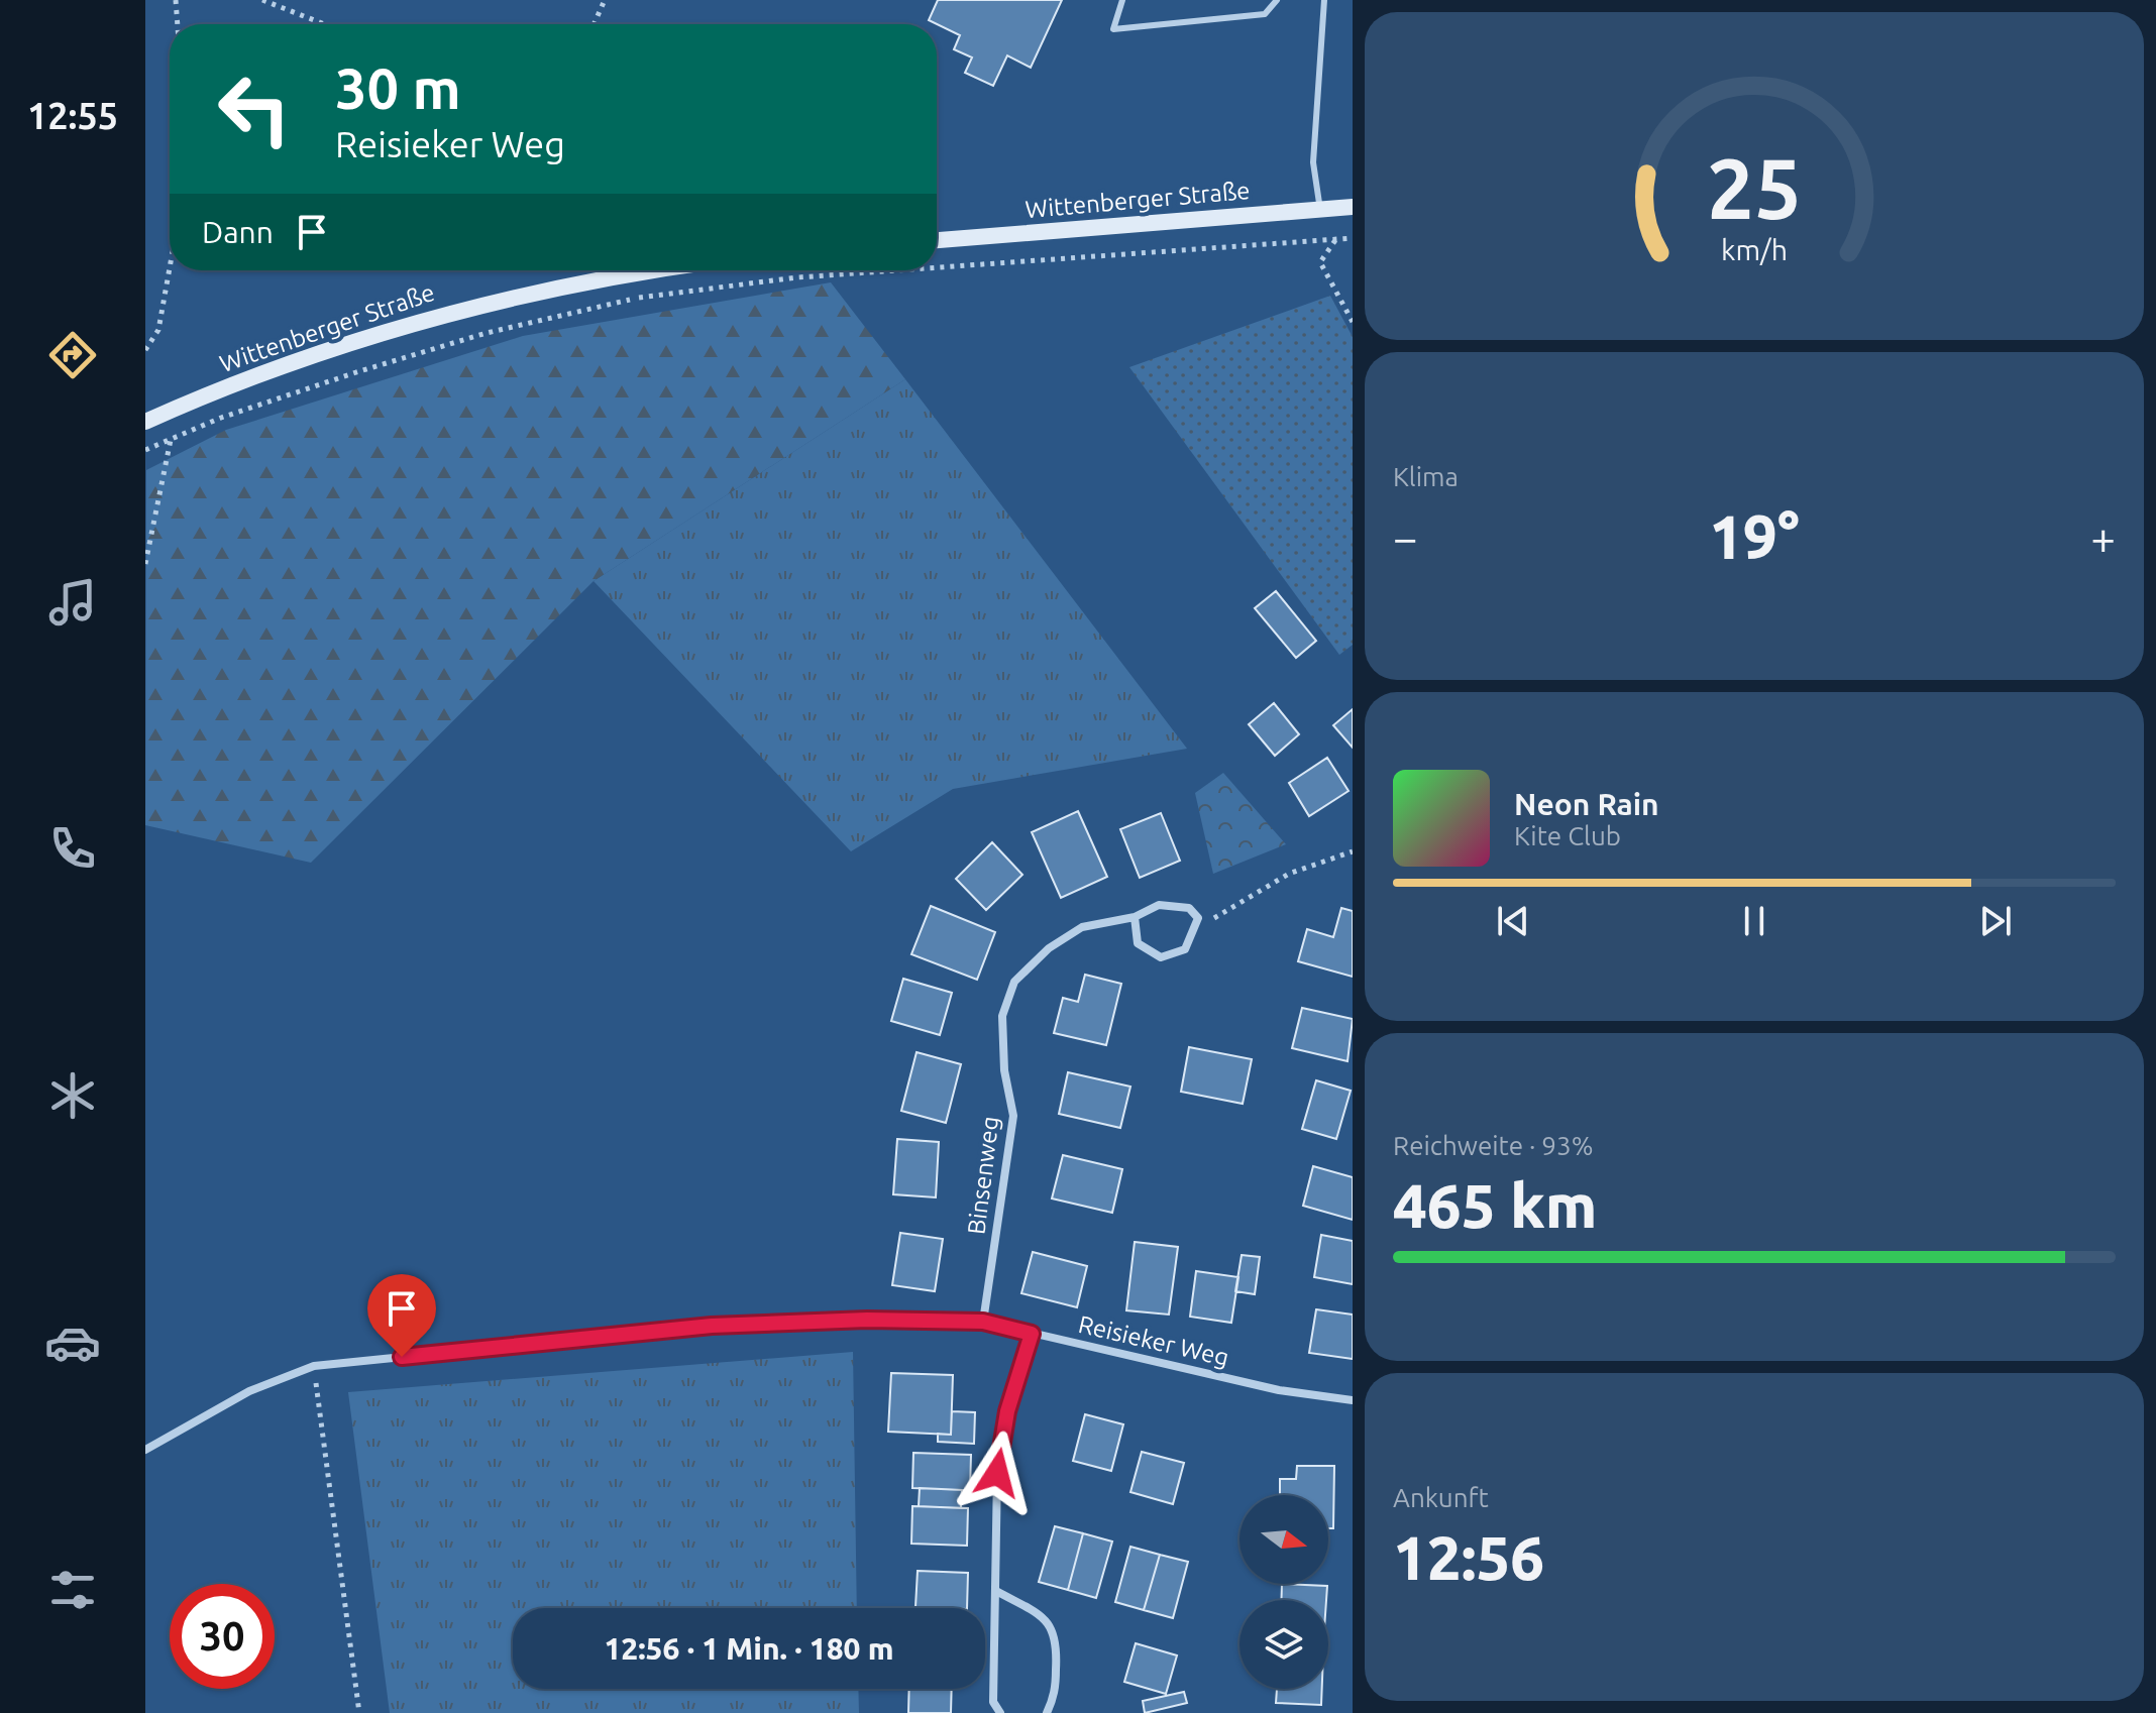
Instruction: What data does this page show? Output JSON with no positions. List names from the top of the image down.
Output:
{
  "streets": {
    "main road": ["Wittenberger Straße"],
    "street": ["Binsenweg", "Reisieker Weg"]
  },
  "crossings": [
    ["Binsenweg", "Reisieker Weg"]
  ],
  "north": "right",
  "page": {
    "tabs": "12:55",
    "turn": ["30 m", "Reisieker Weg"],
    "then": "Dann",
    "tile": [
      "Klima",
      ["Reichweite · 93%", "465 km"],
      ["Ankunft", "12:56"]
    ],
    "heat": ["−", "19°", "+"],
    "song": ["Neon Rain", "Kite Club"],
    "limit": "30",
    "trip": "12:56 · 1 Min. · 180 m",
    "gauge": ["25", "km/h"]
  }
}
